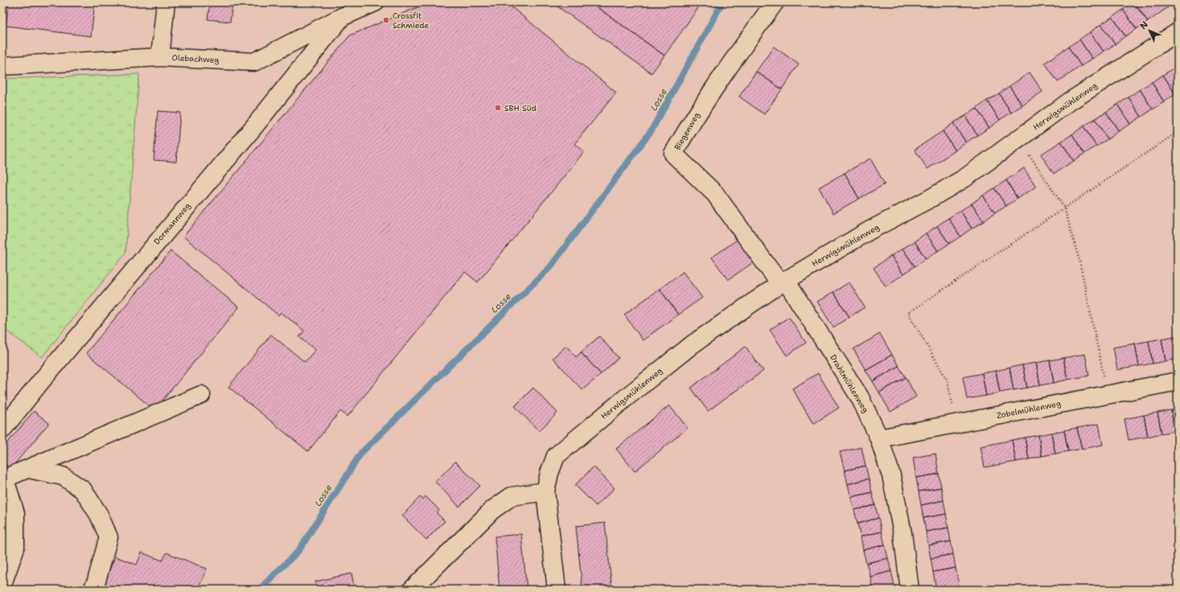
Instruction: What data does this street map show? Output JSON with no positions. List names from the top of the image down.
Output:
{
  "streets": {
    "street": [
      "Olebachweg",
      "Herwigsmühlenweg",
      "Biegenweg",
      "Dormannweg",
      "Drahtmühlenweg",
      "Zobelmühlenweg"
    ]
  },
  "crossings": [
    ["Olebachweg", "Dormannweg"],
    ["Herwigsmühlenweg", "Biegenweg"],
    ["Herwigsmühlenweg", "Drahtmühlenweg"],
    ["Biegenweg", "Drahtmühlenweg"],
    ["Drahtmühlenweg", "Zobelmühlenweg"]
  ],
  "water": ["Losse"],
  "places": ["Crossfit Schmiede", "SBH Süd"],
  "north": "top left"
}
